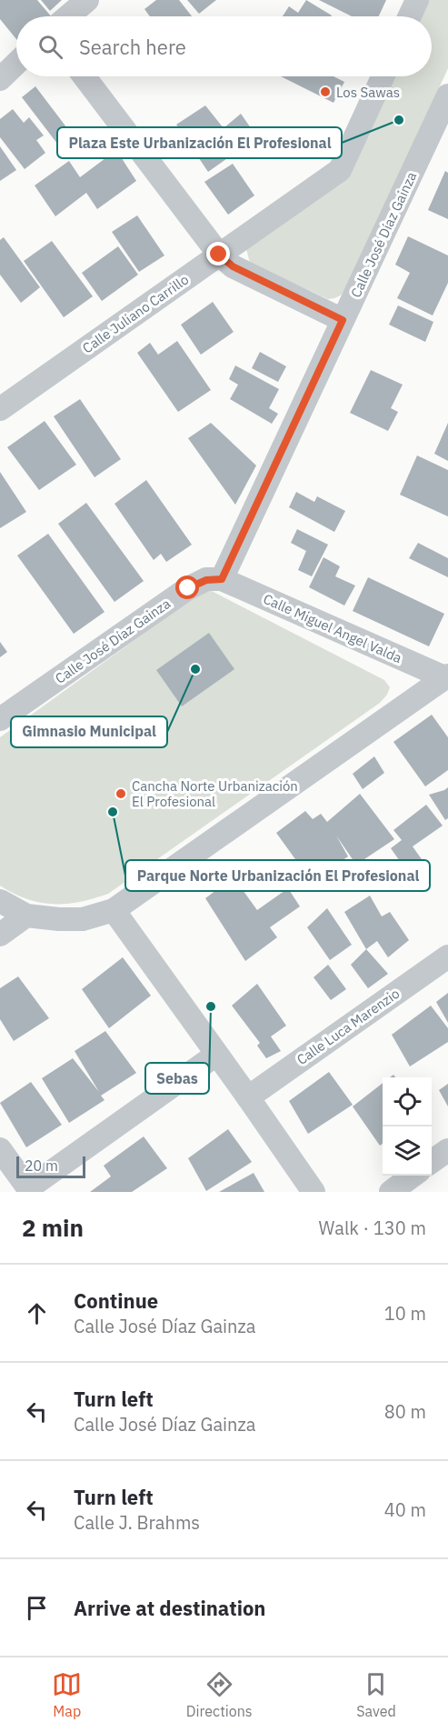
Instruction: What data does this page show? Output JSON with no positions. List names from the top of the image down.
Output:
{
  "streets": {
    "street": [
      "Calle José Díaz Gainza",
      "Calle Juliano Carrillo",
      "Calle Miguel Angel Valda",
      "Calle Luca Marenzio"
    ]
  },
  "crossings": [
    ["Calle José Díaz Gainza", "Calle Miguel Angel Valda"]
  ],
  "places": [
    "Los Sawas",
    "Plaza Este Urbanización El Profesional",
    "Gimnasio Municipal",
    "Cancha Norte Urbanización El Profesional",
    "Parque Norte Urbanización El Profesional",
    "Sebas"
  ],
  "scale_bar": "20 m",
  "page": {
    "search": "Search here",
    "scale": "20 m",
    "heading": ["2 min", "Walk · 130 m"],
    "list": [
      ["Continue", "Calle José Díaz Gainza", "10 m"],
      ["Turn left", "Calle José Díaz Gainza", "80 m"],
      ["Turn left", "Calle J. Brahms", "40 m"],
      "Arrive at destination"
    ],
    "nav": ["Map", "Directions", "Saved"]
  }
}
